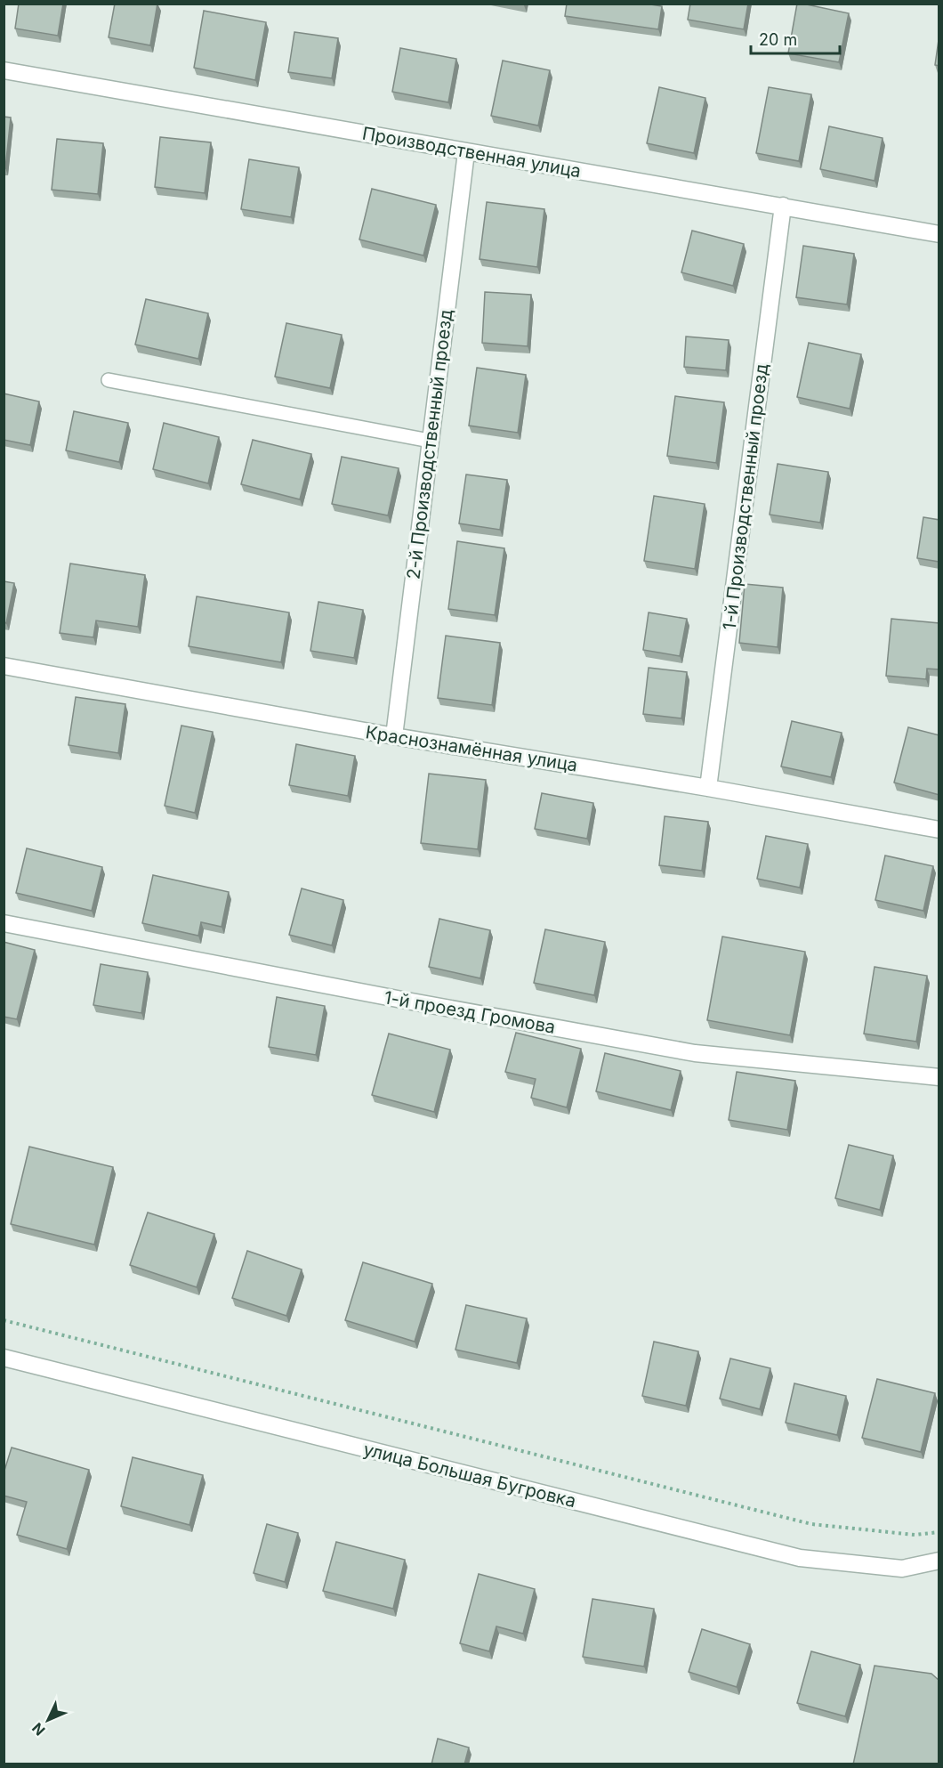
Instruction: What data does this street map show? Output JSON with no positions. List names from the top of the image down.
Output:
{
  "streets": {
    "street": [
      "Производственная улица",
      "2-й Производственный проезд",
      "1-й Производственный проезд",
      "Краснознамённая улица",
      "1-й проезд Громова",
      "улица Большая Бугровка"
    ]
  },
  "crossings": [
    ["Производственная улица", "2-й Производственный проезд"],
    ["Производственная улица", "1-й Производственный проезд"],
    ["2-й Производственный проезд", "Краснознамённая улица"],
    ["1-й Производственный проезд", "Краснознамённая улица"]
  ],
  "scale_bar": "20 m",
  "north": "bottom left"
}
